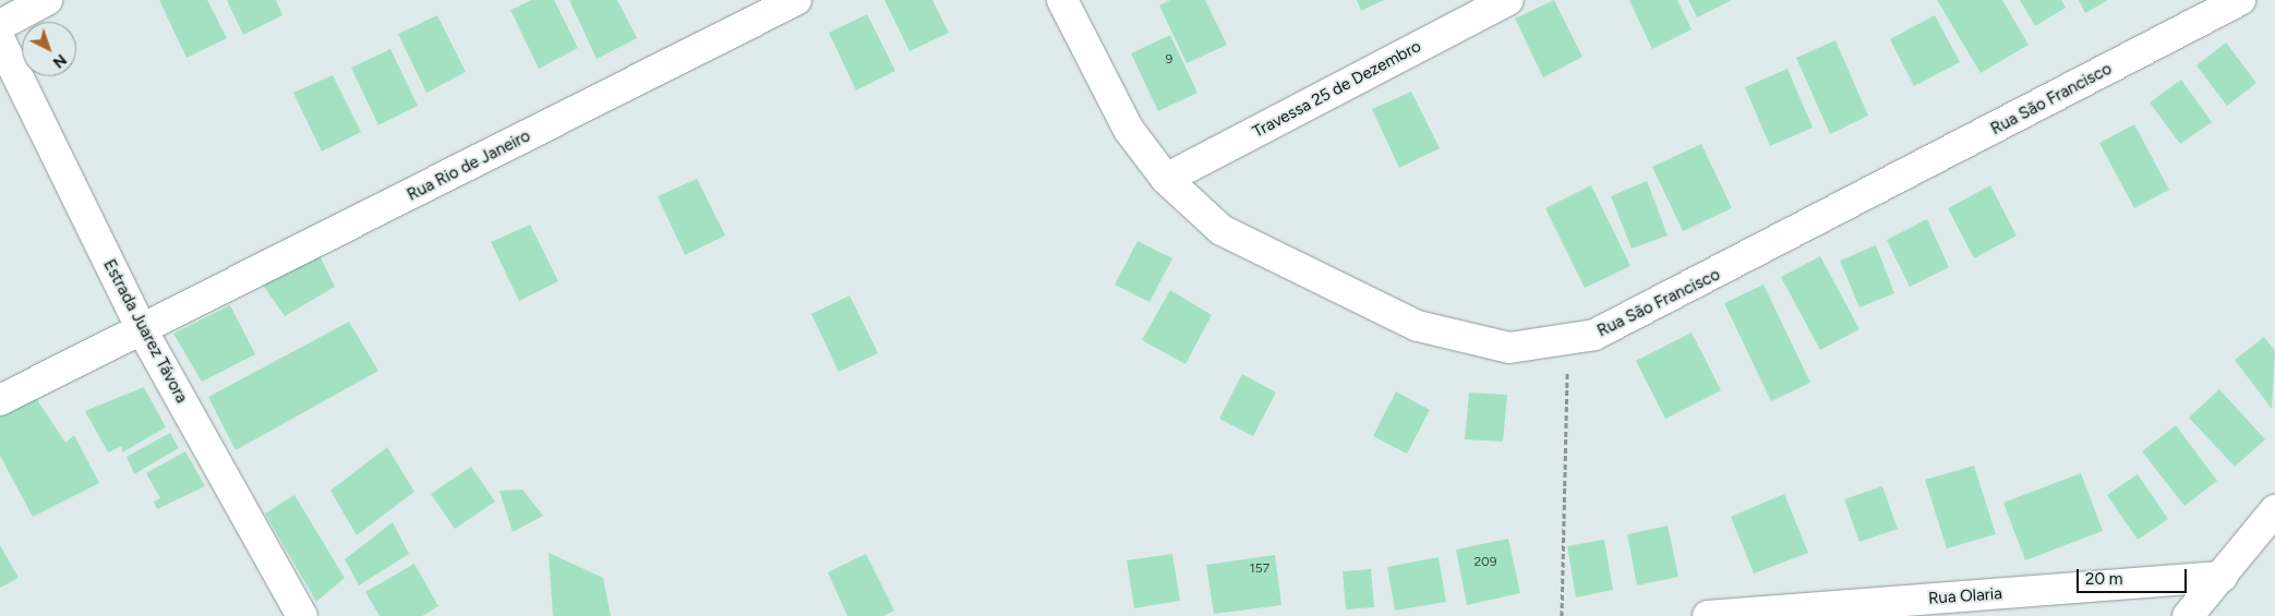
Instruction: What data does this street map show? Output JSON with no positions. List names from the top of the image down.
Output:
{
  "streets": {
    "street": [
      "Travessa 25 de Dezembro",
      "Rua São Francisco",
      "Rua Rio de Janeiro",
      "Estrada Juarez Távora",
      "Rua Olaria"
    ]
  },
  "crossings": [
    ["Travessa 25 de Dezembro", "Rua São Francisco"],
    ["Rua Rio de Janeiro", "Estrada Juarez Távora"]
  ],
  "house_numbers": ["9", "209", "157"],
  "scale_bar": "20 m",
  "north": "bottom right"
}
